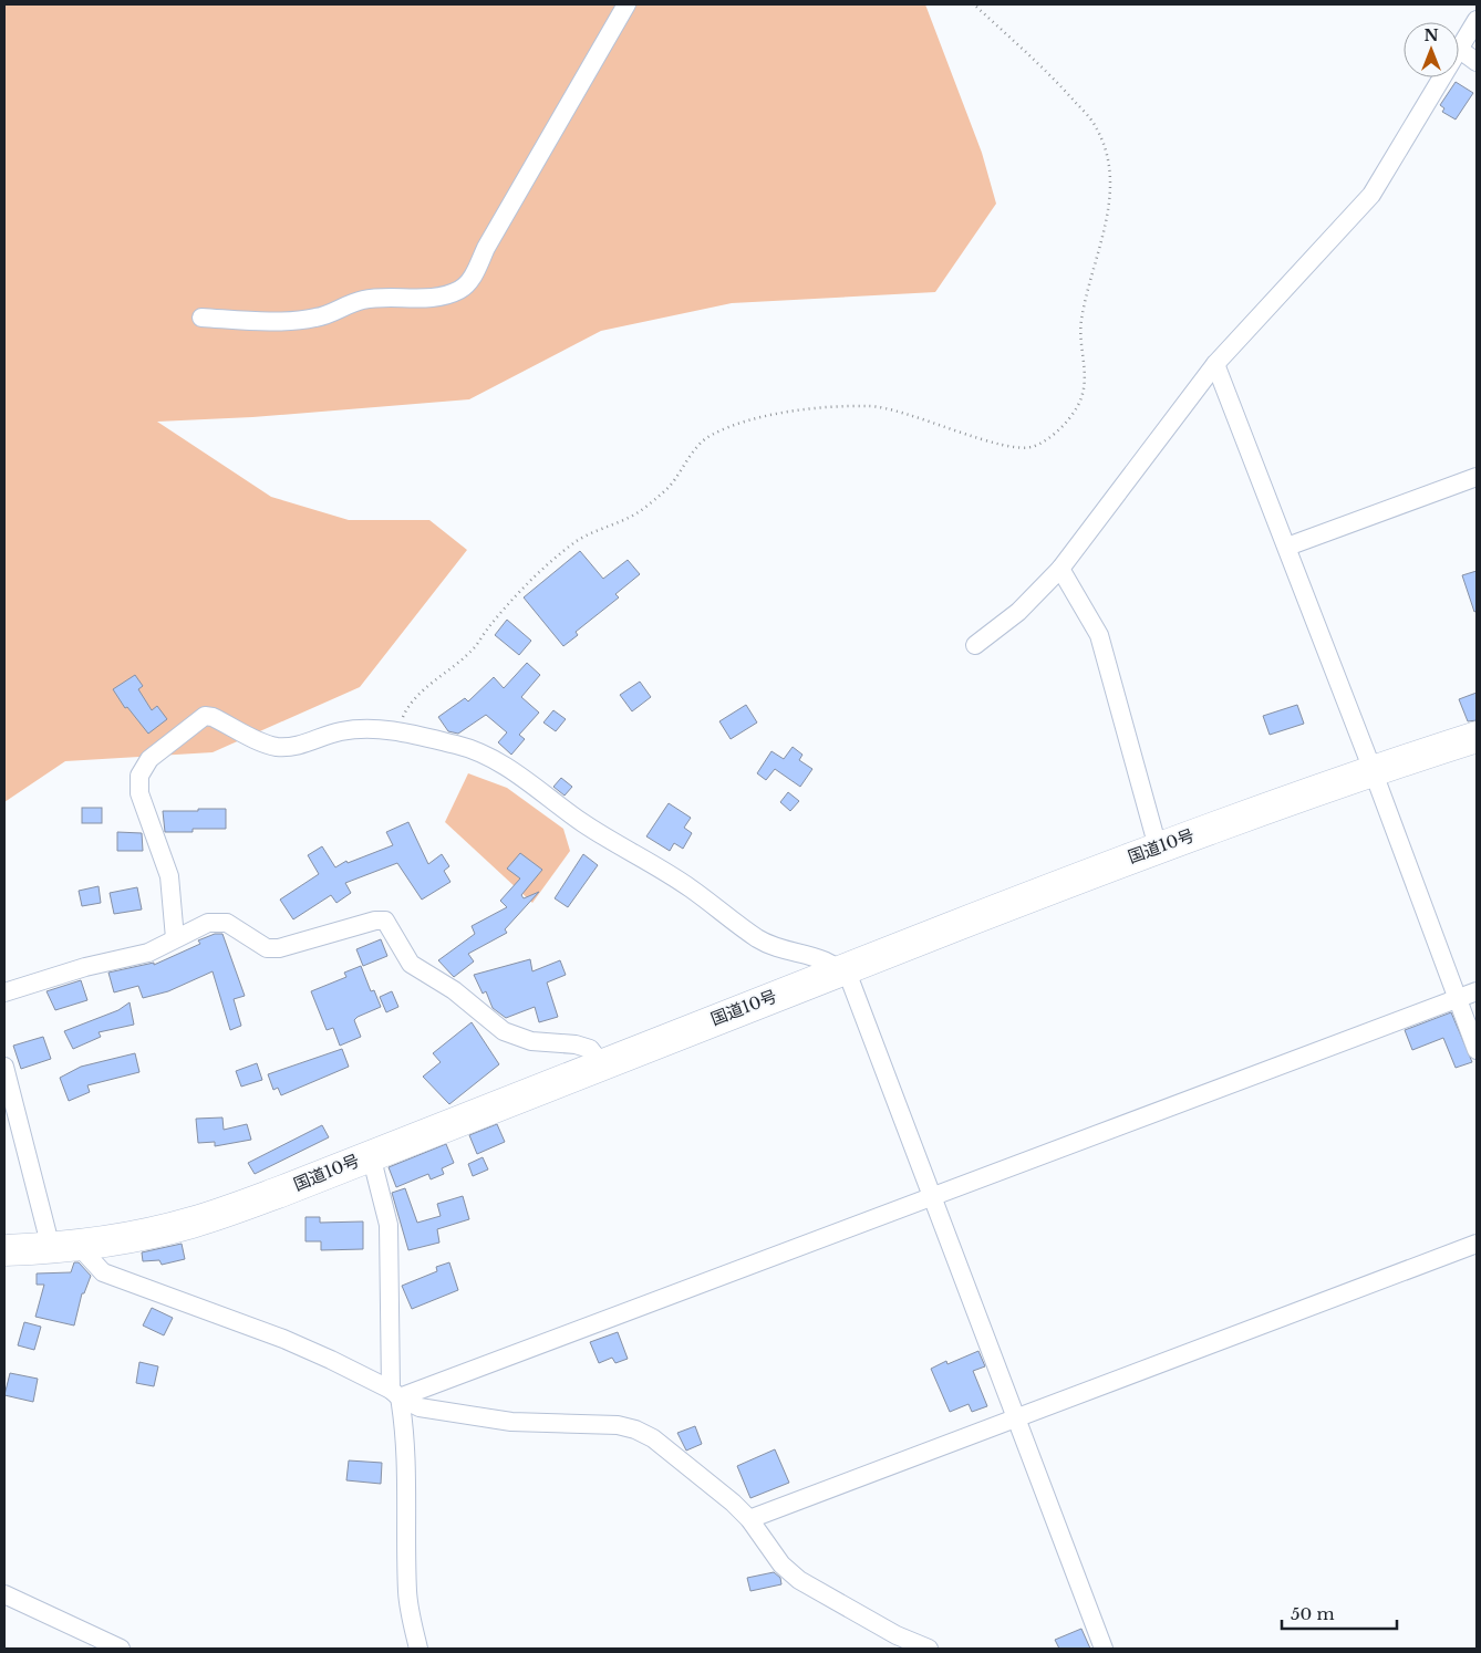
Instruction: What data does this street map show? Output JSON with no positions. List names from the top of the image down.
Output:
{
  "streets": {
    "highway": ["国道10号"]
  },
  "scale_bar": "50 m",
  "north": "top"
}
